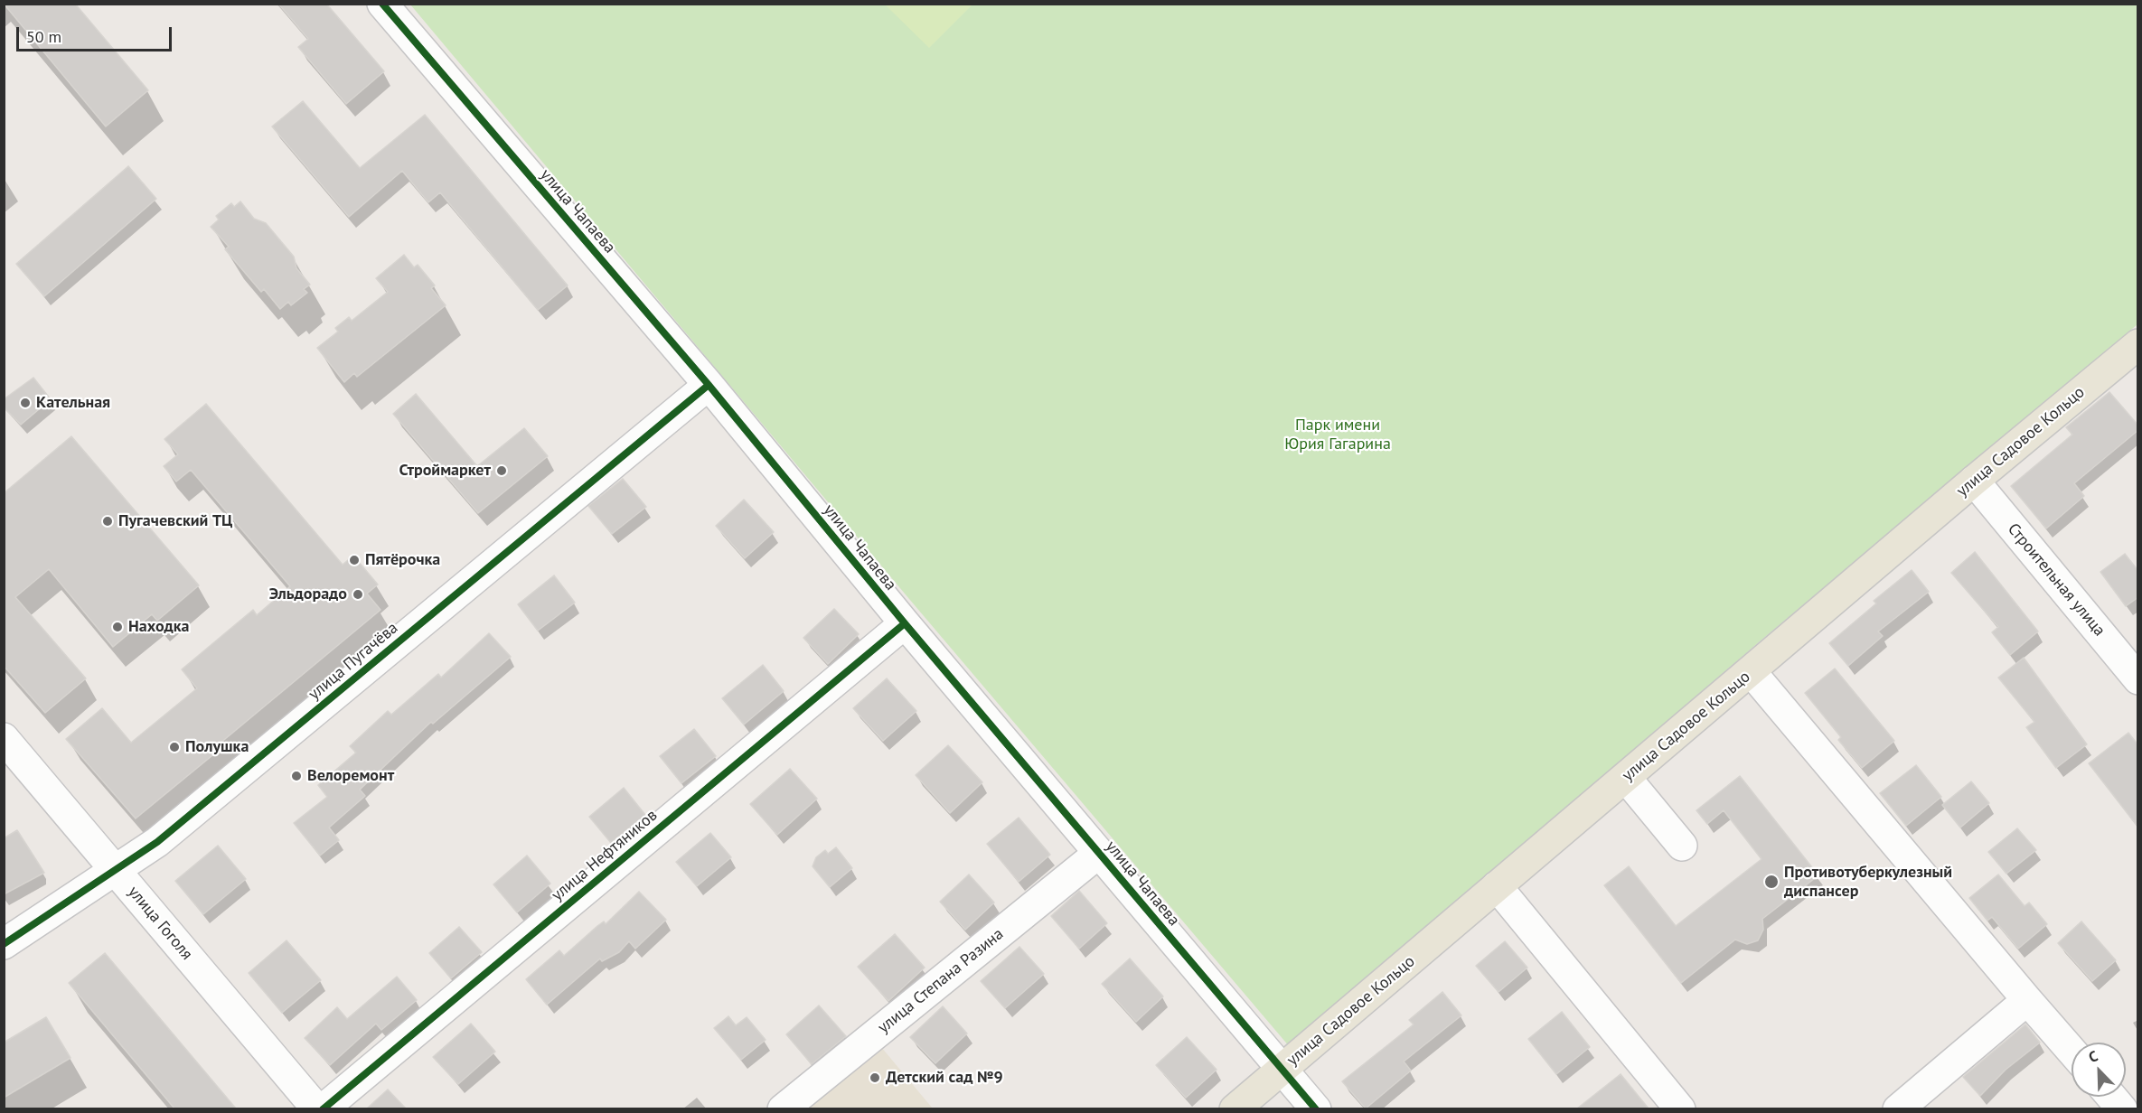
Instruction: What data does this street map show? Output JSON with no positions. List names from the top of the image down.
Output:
{
  "streets": {
    "main road": ["улица Садовое Кольцо"],
    "street": [
      "улица Чапаева",
      "Строительная улица",
      "улица Пугачёва",
      "улица Нефтяников",
      "улица Гоголя",
      "улица Степана Разина"
    ]
  },
  "crossings": [
    ["улица Чапаева", "улица Садовое Кольцо"],
    ["улица Чапаева", "улица Пугачёва"],
    ["улица Чапаева", "улица Нефтяников"],
    ["улица Чапаева", "улица Степана Разина"],
    ["улица Садовое Кольцо", "Строительная улица"],
    ["улица Пугачёва", "улица Гоголя"]
  ],
  "parks": ["Парк имени Юрия Гагарина"],
  "places": [
    "Кательная",
    "Строймаркет",
    "Пугачевский ТЦ",
    "Пятёрочка",
    "Эльдорадо",
    "Находка",
    "Полушка",
    "Велоремонт",
    "Противотуберкулезный диспансер",
    "Детский сад №9"
  ],
  "scale_bar": "50 m",
  "north": "top left"
}
